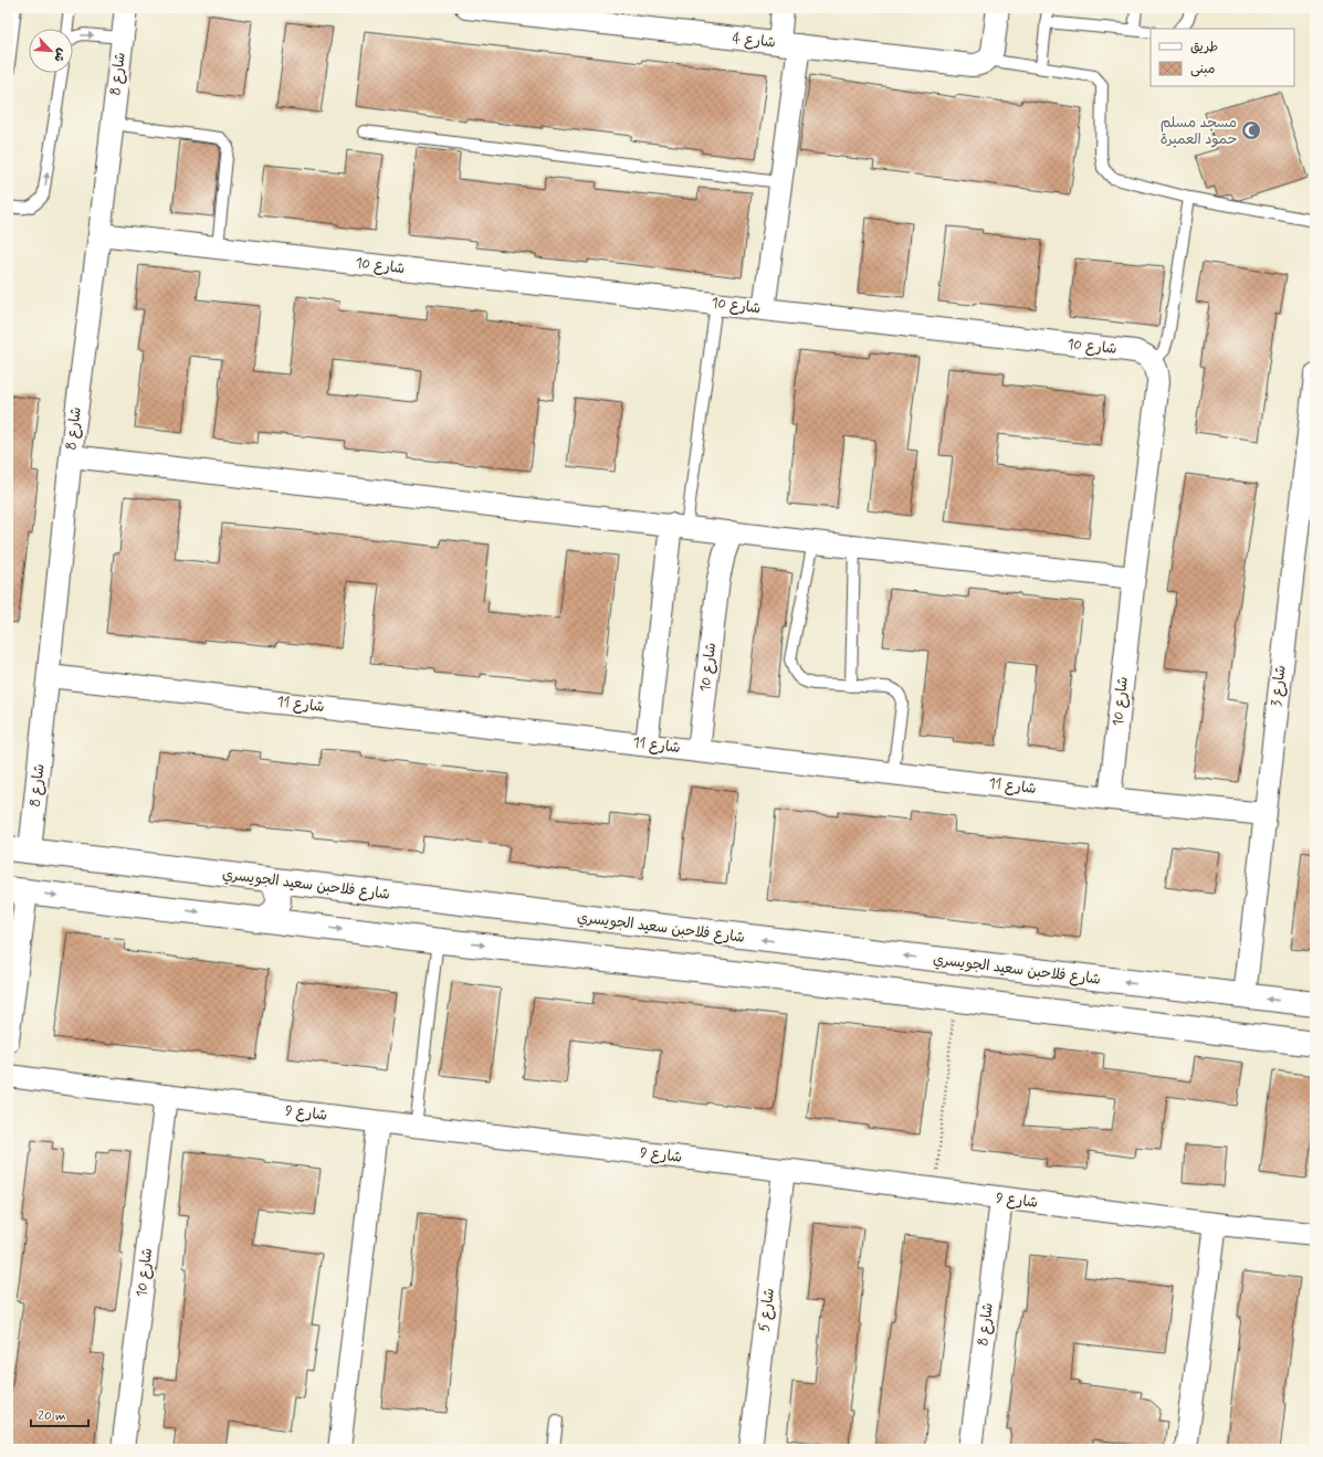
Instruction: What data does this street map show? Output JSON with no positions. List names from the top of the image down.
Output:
{
  "streets": {
    "street": [
      "شارع 4",
      "شارع 8",
      "شارع 10",
      "شارع 3",
      "شارع 11",
      "شارع فلاحبن سعيد الجويسري",
      "شارع 9",
      "شارع 5"
    ]
  },
  "crossings": [
    ["شارع 8", "شارع 10"],
    ["شارع 8", "شارع 11"],
    ["شارع 8", "شارع فلاحبن سعيد الجويسري"],
    ["شارع 8", "شارع 9"],
    ["شارع 10", "شارع 11"],
    ["شارع 10", "شارع 9"],
    ["شارع 3", "شارع 11"],
    ["شارع 3", "شارع فلاحبن سعيد الجويسري"],
    ["شارع 9", "شارع 5"]
  ],
  "places": {
    "mosque": ["مسجد مسلم حمود العميرة"]
  },
  "legend": ["طريق", "مبنى"],
  "scale_bar": "20 m",
  "north": "bottom right"
}
